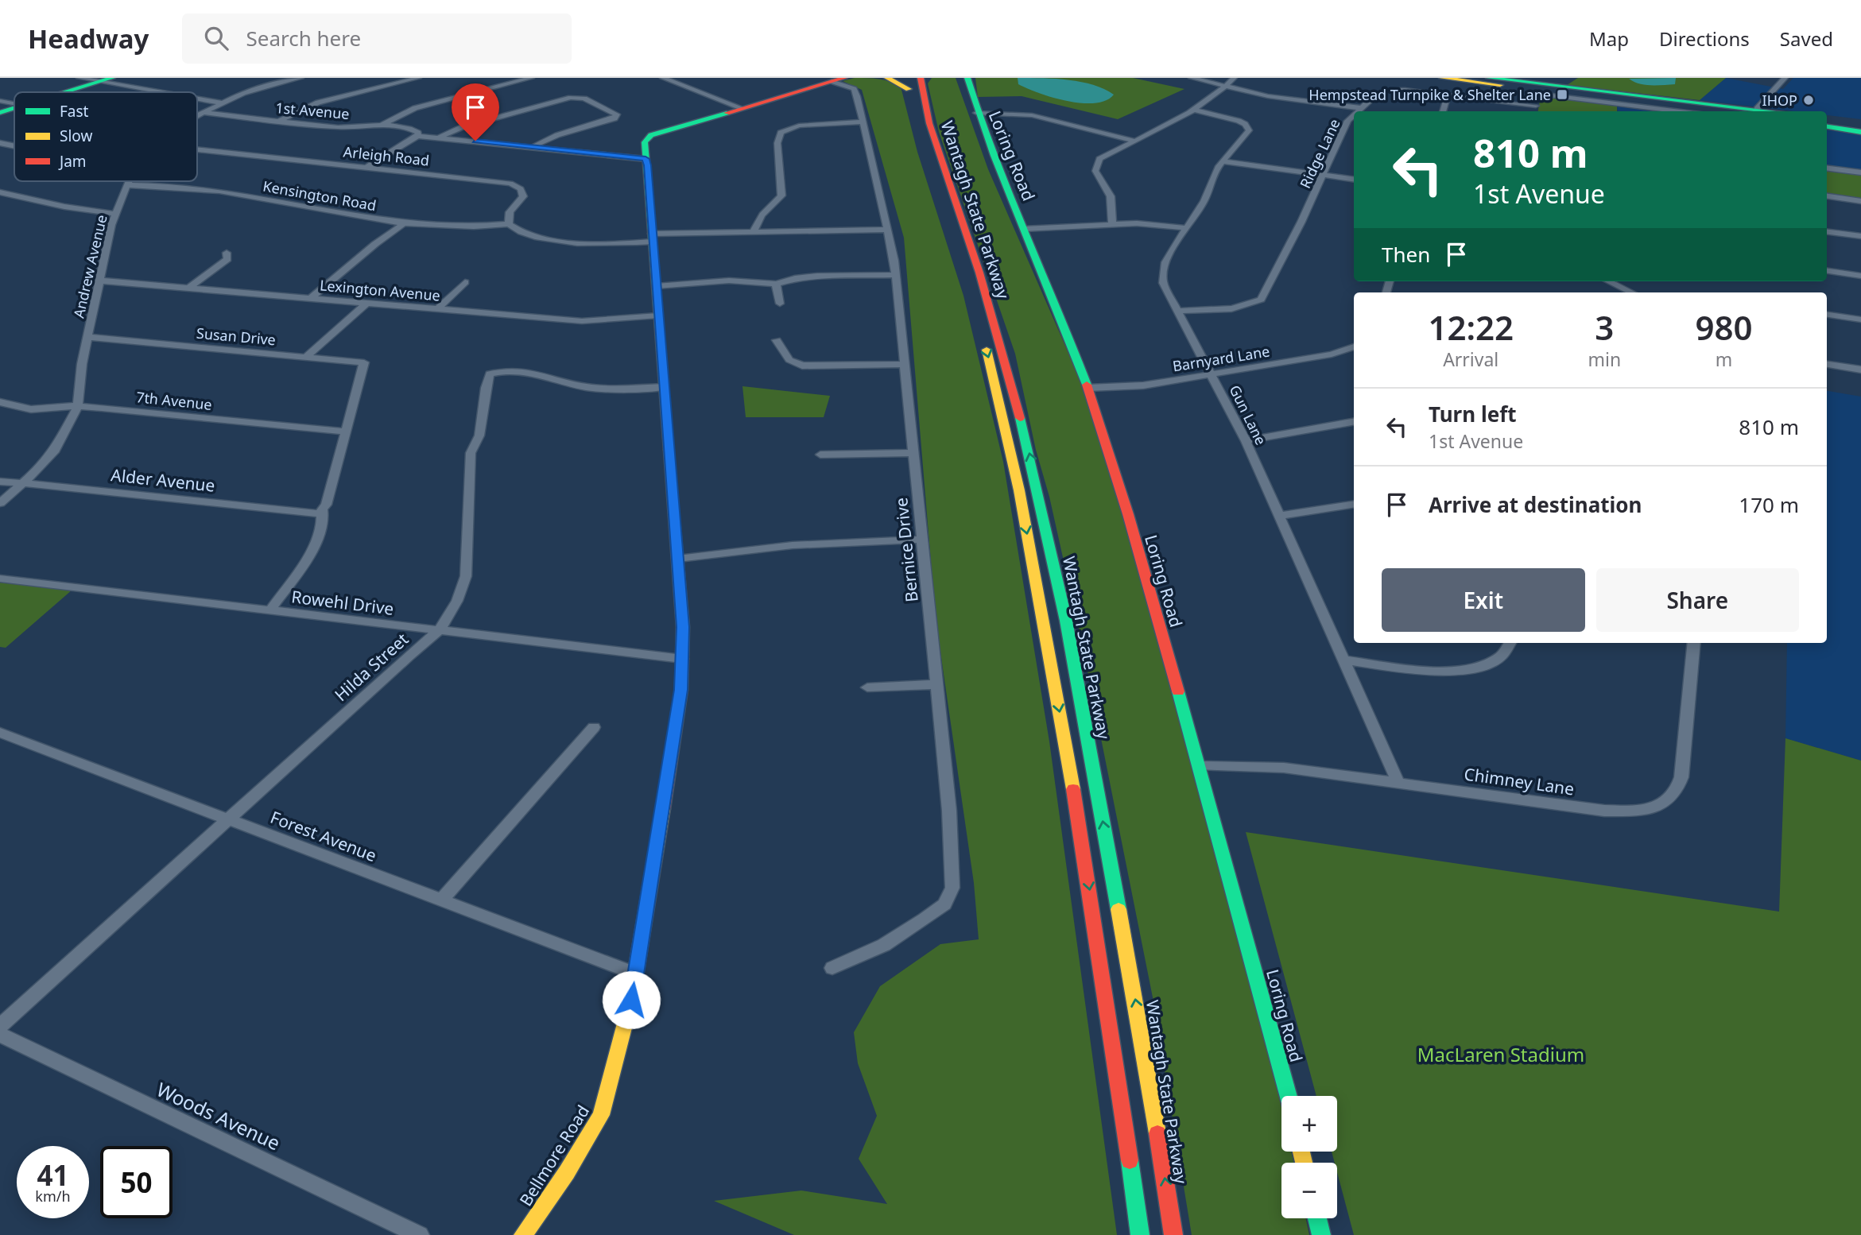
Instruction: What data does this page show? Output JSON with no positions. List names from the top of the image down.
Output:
{
  "streets": {
    "main road": ["Loring Road", "Wantagh State Parkway", "Bellmore Road"],
    "street": [
      "1st Avenue",
      "Ridge Lane",
      "Arleigh Road",
      "Kensington Road",
      "Andrew Avenue",
      "Lexington Avenue",
      "Susan Drive",
      "Barnyard Lane",
      "7th Avenue",
      "Gun Lane",
      "Alder Avenue",
      "Bernice Drive",
      "Rowehl Drive",
      "Hilda Street",
      "Chimney Lane",
      "Forest Avenue",
      "Woods Avenue"
    ]
  },
  "crossings": [
    ["1st Avenue", "Andrew Avenue"],
    ["1st Avenue", "Bellmore Road"],
    ["Ridge Lane", "Gun Lane"],
    ["Arleigh Road", "Kensington Road"],
    ["Loring Road", "Barnyard Lane"],
    ["Loring Road", "Chimney Lane"],
    ["Kensington Road", "Andrew Avenue"],
    ["Andrew Avenue", "Lexington Avenue"],
    ["Andrew Avenue", "Susan Drive"],
    ["Andrew Avenue", "7th Avenue"],
    ["Andrew Avenue", "Alder Avenue"],
    ["Lexington Avenue", "Bellmore Road"],
    ["Susan Drive", "7th Avenue"],
    ["Barnyard Lane", "Gun Lane"],
    ["Gun Lane", "Chimney Lane"],
    ["Bernice Drive", "Bellmore Road"],
    ["Rowehl Drive", "Hilda Street"],
    ["Rowehl Drive", "Bellmore Road"],
    ["Hilda Street", "Forest Avenue"],
    ["Hilda Street", "Bellmore Road"],
    ["Forest Avenue", "Bellmore Road"]
  ],
  "parks": ["MacLaren Stadium"],
  "places": {
    "transit": ["Hempstead Turnpike & Shelter Lane"],
    "other": ["IHOP"]
  },
  "legend": ["Fast", "Slow", "Jam"],
  "page": {
    "header": "Headway",
    "search": "Search here",
    "nav": ["Map", "Directions", "Saved"],
    "turn": ["810 m", "1st Avenue"],
    "then": "Then",
    "eta": [
      "12:22",
      "Arrival",
      "3",
      "min",
      "980",
      "m"
    ],
    "list": [
      {
        "name": "Turn left",
        "note": "1st Avenue",
        "value": "810 m"
      },
      {
        "name": "Arrive at destination",
        "value": "170 m"
      }
    ],
    "buttons": ["Exit", "Share"],
    "map_buttons": ["+", "−"],
    "speed": "41 km/h",
    "limit": "50"
  }
}
